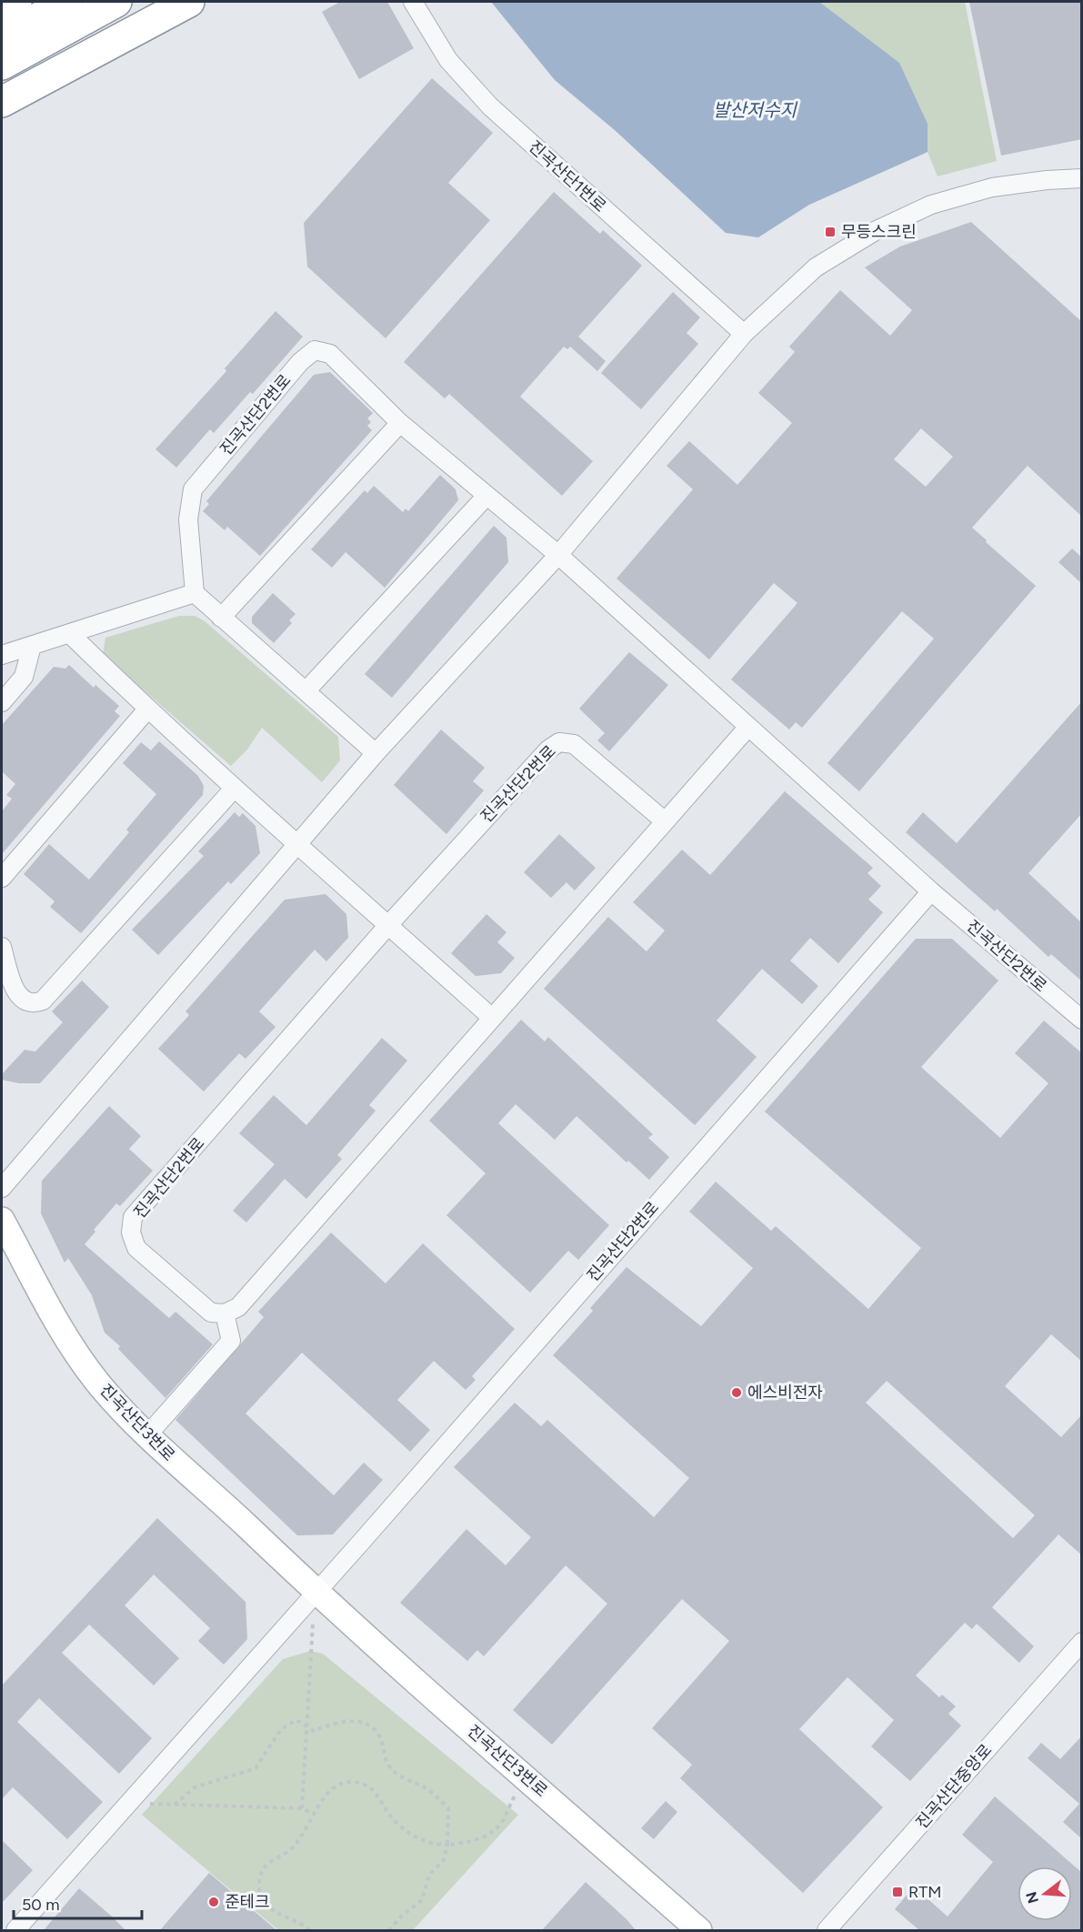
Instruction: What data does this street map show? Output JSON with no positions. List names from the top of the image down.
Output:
{
  "streets": {
    "street": [
      "진곡산단1번로",
      "진곡산단2번로",
      "진곡산단3번로",
      "진곡산단중앙로"
    ]
  },
  "crossings": [
    ["진곡산단2번로", "진곡산단3번로"]
  ],
  "water": ["발산저수지"],
  "places": {
    "transit": ["무등스크린", "RTM"],
    "other": ["에스비전자", "준테크"]
  },
  "scale_bar": "50 m",
  "north": "left"
}
